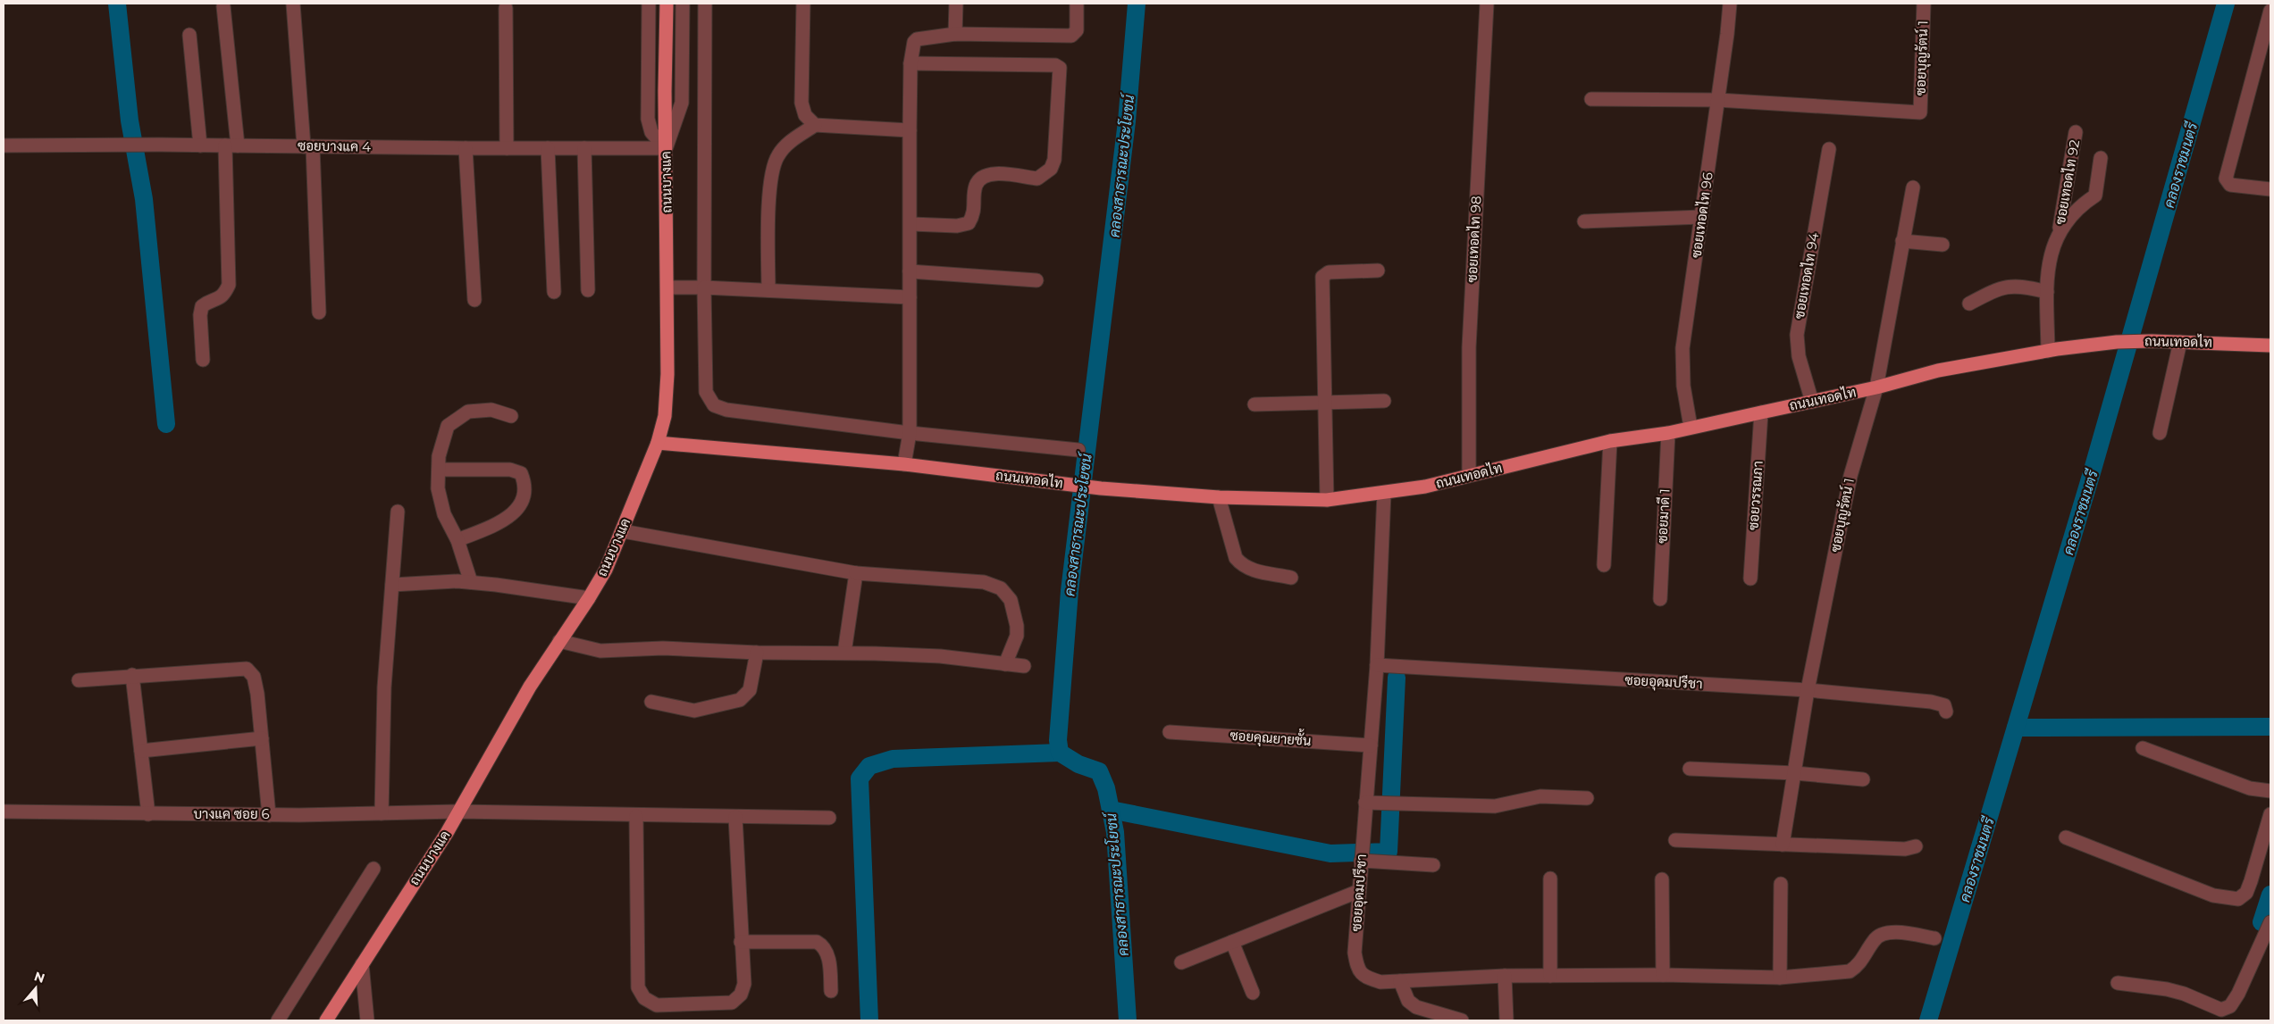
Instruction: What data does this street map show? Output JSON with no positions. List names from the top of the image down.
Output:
{
  "streets": {
    "main road": ["ถนนบางแค", "ถนนเทอดไท"],
    "street": [
      "ซอยบุญรัตน์ 1",
      "ซอยบางแค 4",
      "ซอยเทอดไท 92",
      "ซอยเทอดไท 96",
      "ซอยเทอดไท 98",
      "ซอยเทอดไท 94",
      "ซอยวรรณภา",
      "ซอยมาดี 1",
      "ซอยอุดมปรีชา",
      "ซอยคุณยายชั้น",
      "บางแค ซอย 6"
    ]
  },
  "crossings": [
    ["ซอยบุญรัตน์ 1", "ซอยเทอดไท 96"],
    ["ซอยบุญรัตน์ 1", "ถนนเทอดไท"],
    ["ซอยบุญรัตน์ 1", "ซอยอุดมปรีชา"],
    ["ซอยบางแค 4", "ถนนบางแค"],
    ["ถนนบางแค", "ถนนเทอดไท"],
    ["ถนนบางแค", "บางแค ซอย 6"],
    ["ซอยเทอดไท 92", "ถนนเทอดไท"],
    ["ซอยเทอดไท 96", "ถนนเทอดไท"],
    ["ซอยเทอดไท 98", "ถนนเทอดไท"],
    ["ซอยเทอดไท 94", "ถนนเทอดไท"],
    ["ถนนเทอดไท", "ซอยวรรณภา"],
    ["ถนนเทอดไท", "ซอยมาดี 1"],
    ["ถนนเทอดไท", "ซอยอุดมปรีชา"],
    ["ซอยอุดมปรีชา", "ซอยคุณยายชั้น"]
  ],
  "water": ["คลองราชมนตรี", "คลองสาธารณะประโยชน์"],
  "north": "top"
}
